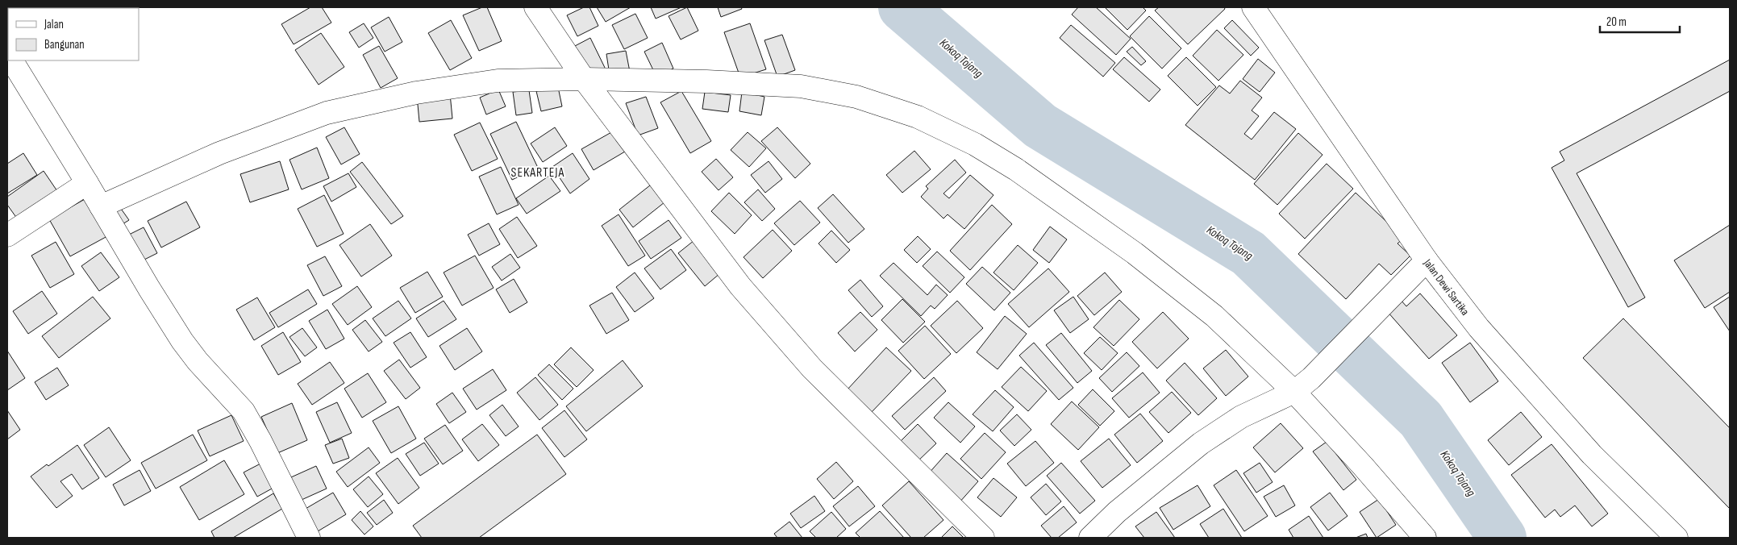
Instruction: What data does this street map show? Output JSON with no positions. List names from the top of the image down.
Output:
{
  "streets": {
    "street": ["Jalan Dewi Sartika"]
  },
  "districts": ["SEKARTEJA"],
  "water": ["Kokoq Tojang"],
  "legend": ["Jalan", "Bangunan"],
  "scale_bar": "20 m"
}
